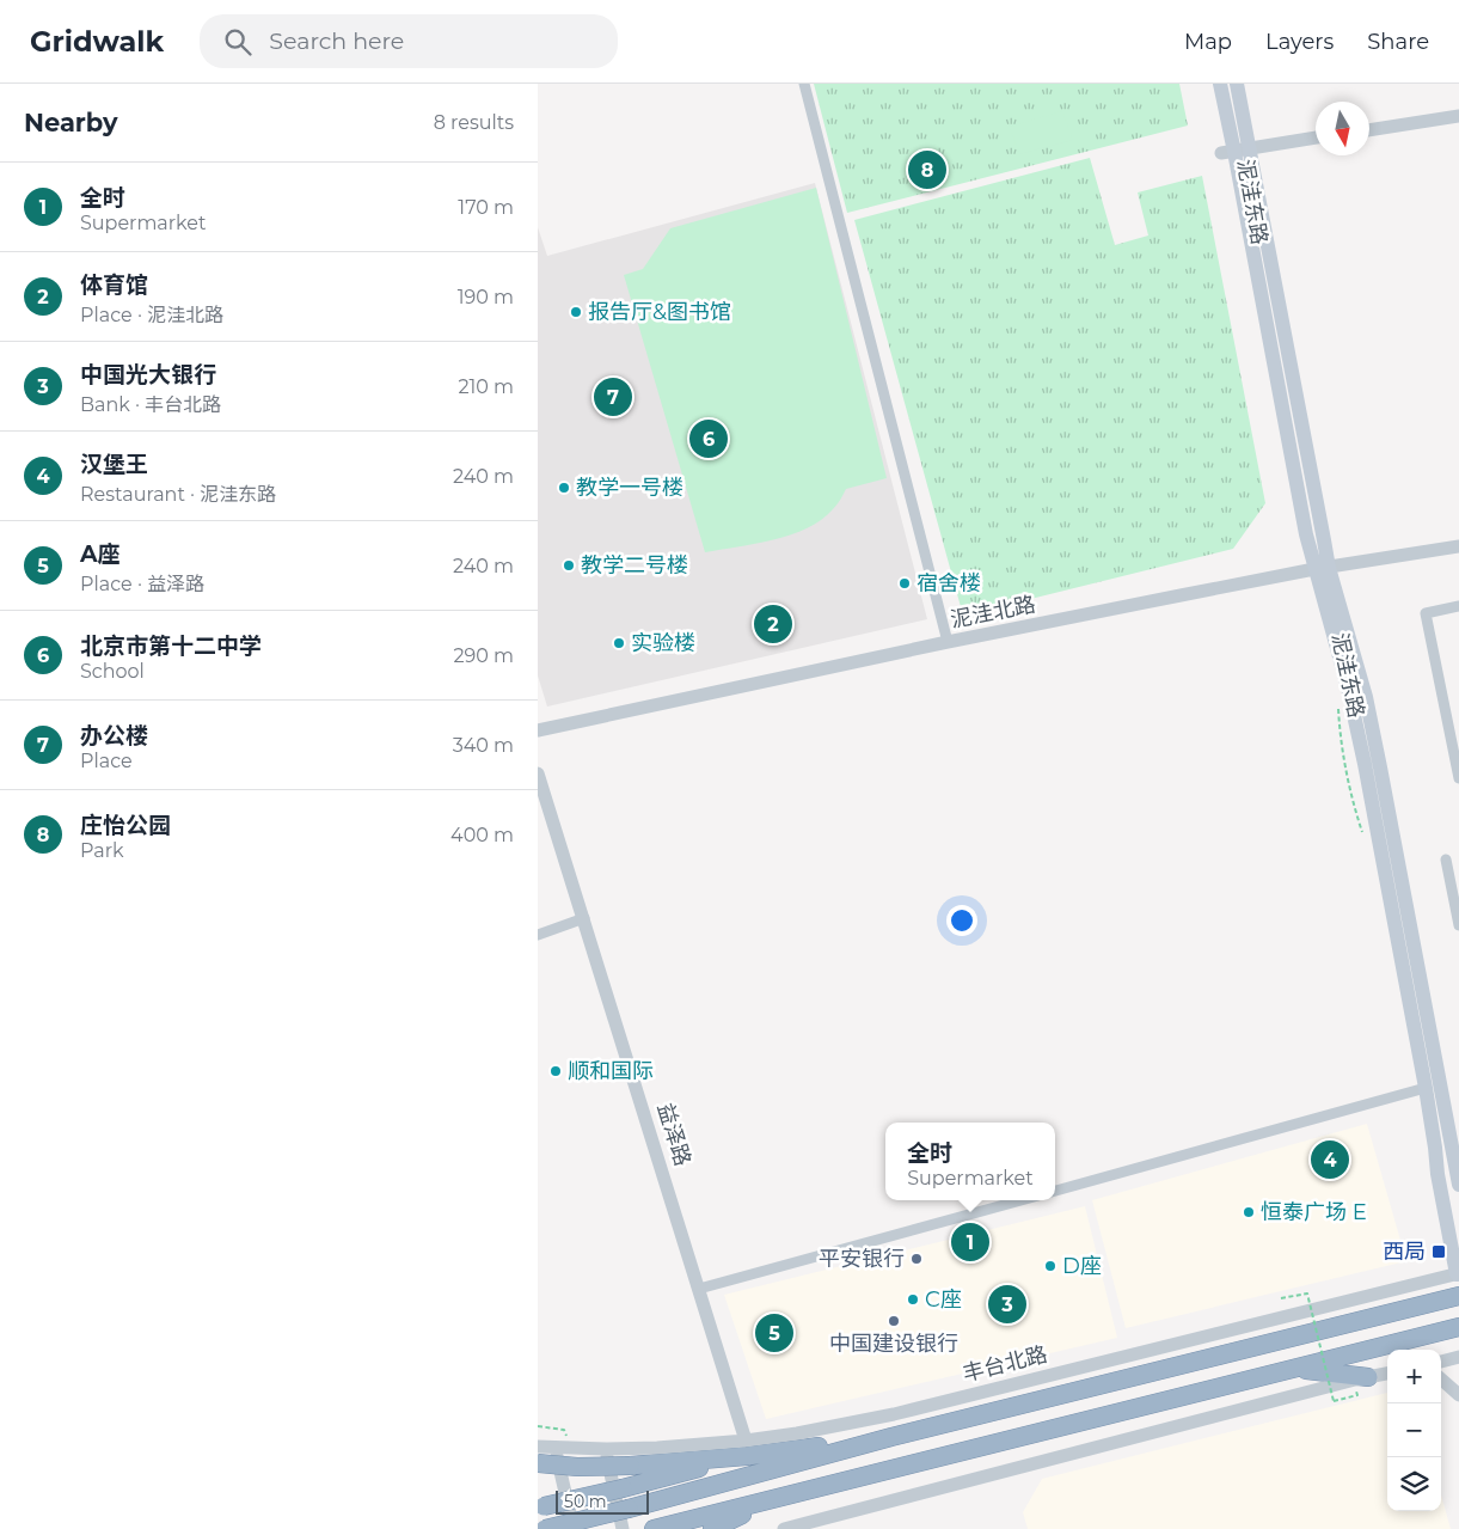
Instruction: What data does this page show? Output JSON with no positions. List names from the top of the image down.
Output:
{
  "streets": {
    "highway": ["丰台北路"],
    "main road": ["泥洼东路"],
    "street": ["泥洼北路", "益泽路"]
  },
  "crossings": [
    ["泥洼东路", "泥洼北路"],
    ["泥洼东路", "丰台北路"],
    ["益泽路", "丰台北路"]
  ],
  "places": {
    "other": [
      "报告厅&图书馆",
      "教学一号楼",
      "教学二号楼",
      "宿舍楼",
      "实验楼",
      "顺和国际",
      "恒泰广场 E",
      "平安银行",
      "D座",
      "C座",
      "中国建设银行"
    ],
    "transit": ["西局"]
  },
  "scale_bar": "50 m",
  "north": "bottom",
  "page": {
    "header": "Gridwalk",
    "search": "Search here",
    "nav": ["Map", "Layers", "Share"],
    "heading": ["Nearby", "8 results"],
    "pins": [
      "8",
      "7",
      "6",
      "2",
      "4",
      "1",
      "3",
      "5"
    ],
    "list": [
      {
        "mark": "1",
        "name": "全时",
        "note": "Supermarket",
        "value": "170 m"
      },
      {
        "mark": "2",
        "name": "体育馆",
        "note": "Place · 泥洼北路",
        "value": "190 m"
      },
      {
        "mark": "3",
        "name": "中国光大银行",
        "note": "Bank · 丰台北路",
        "value": "210 m"
      },
      {
        "mark": "4",
        "name": "汉堡王",
        "note": "Restaurant · 泥洼东路",
        "value": "240 m"
      },
      {
        "mark": "5",
        "name": "A座",
        "note": "Place · 益泽路",
        "value": "240 m"
      },
      {
        "mark": "6",
        "name": "北京市第十二中学",
        "note": "School",
        "value": "290 m"
      },
      {
        "mark": "7",
        "name": "办公楼",
        "note": "Place",
        "value": "340 m"
      },
      {
        "mark": "8",
        "name": "庄怡公园",
        "note": "Park",
        "value": "400 m"
      }
    ],
    "popup": ["全时", "Supermarket"],
    "map_buttons": ["+", "−"],
    "scale": "50 m"
  }
}
